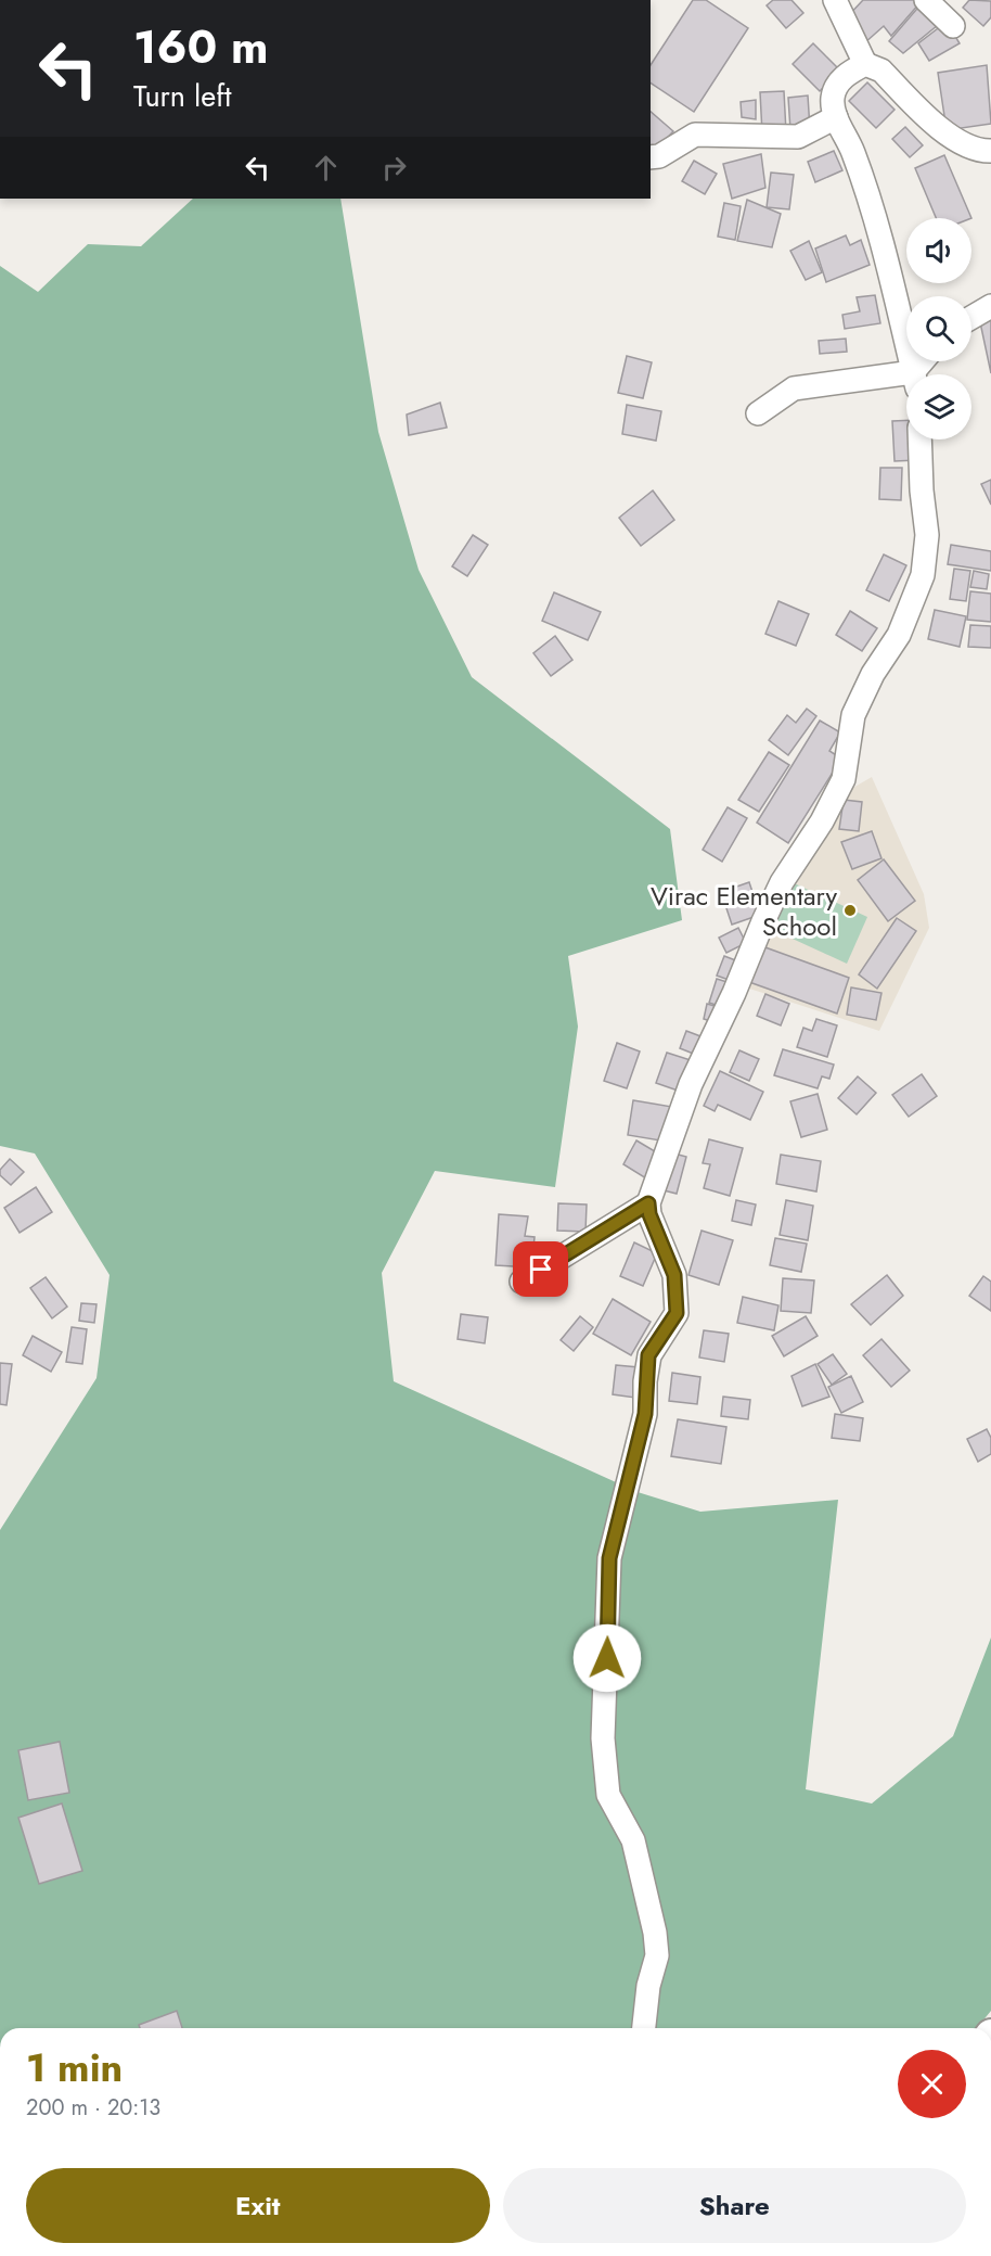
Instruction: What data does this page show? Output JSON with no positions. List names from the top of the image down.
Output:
{
  "places": ["Virac Elementary School"],
  "page": {
    "turn": ["160 m", "Turn left"],
    "heading": ["1 min", "200 m · 20:13"],
    "buttons": ["Exit", "Share"]
  }
}
